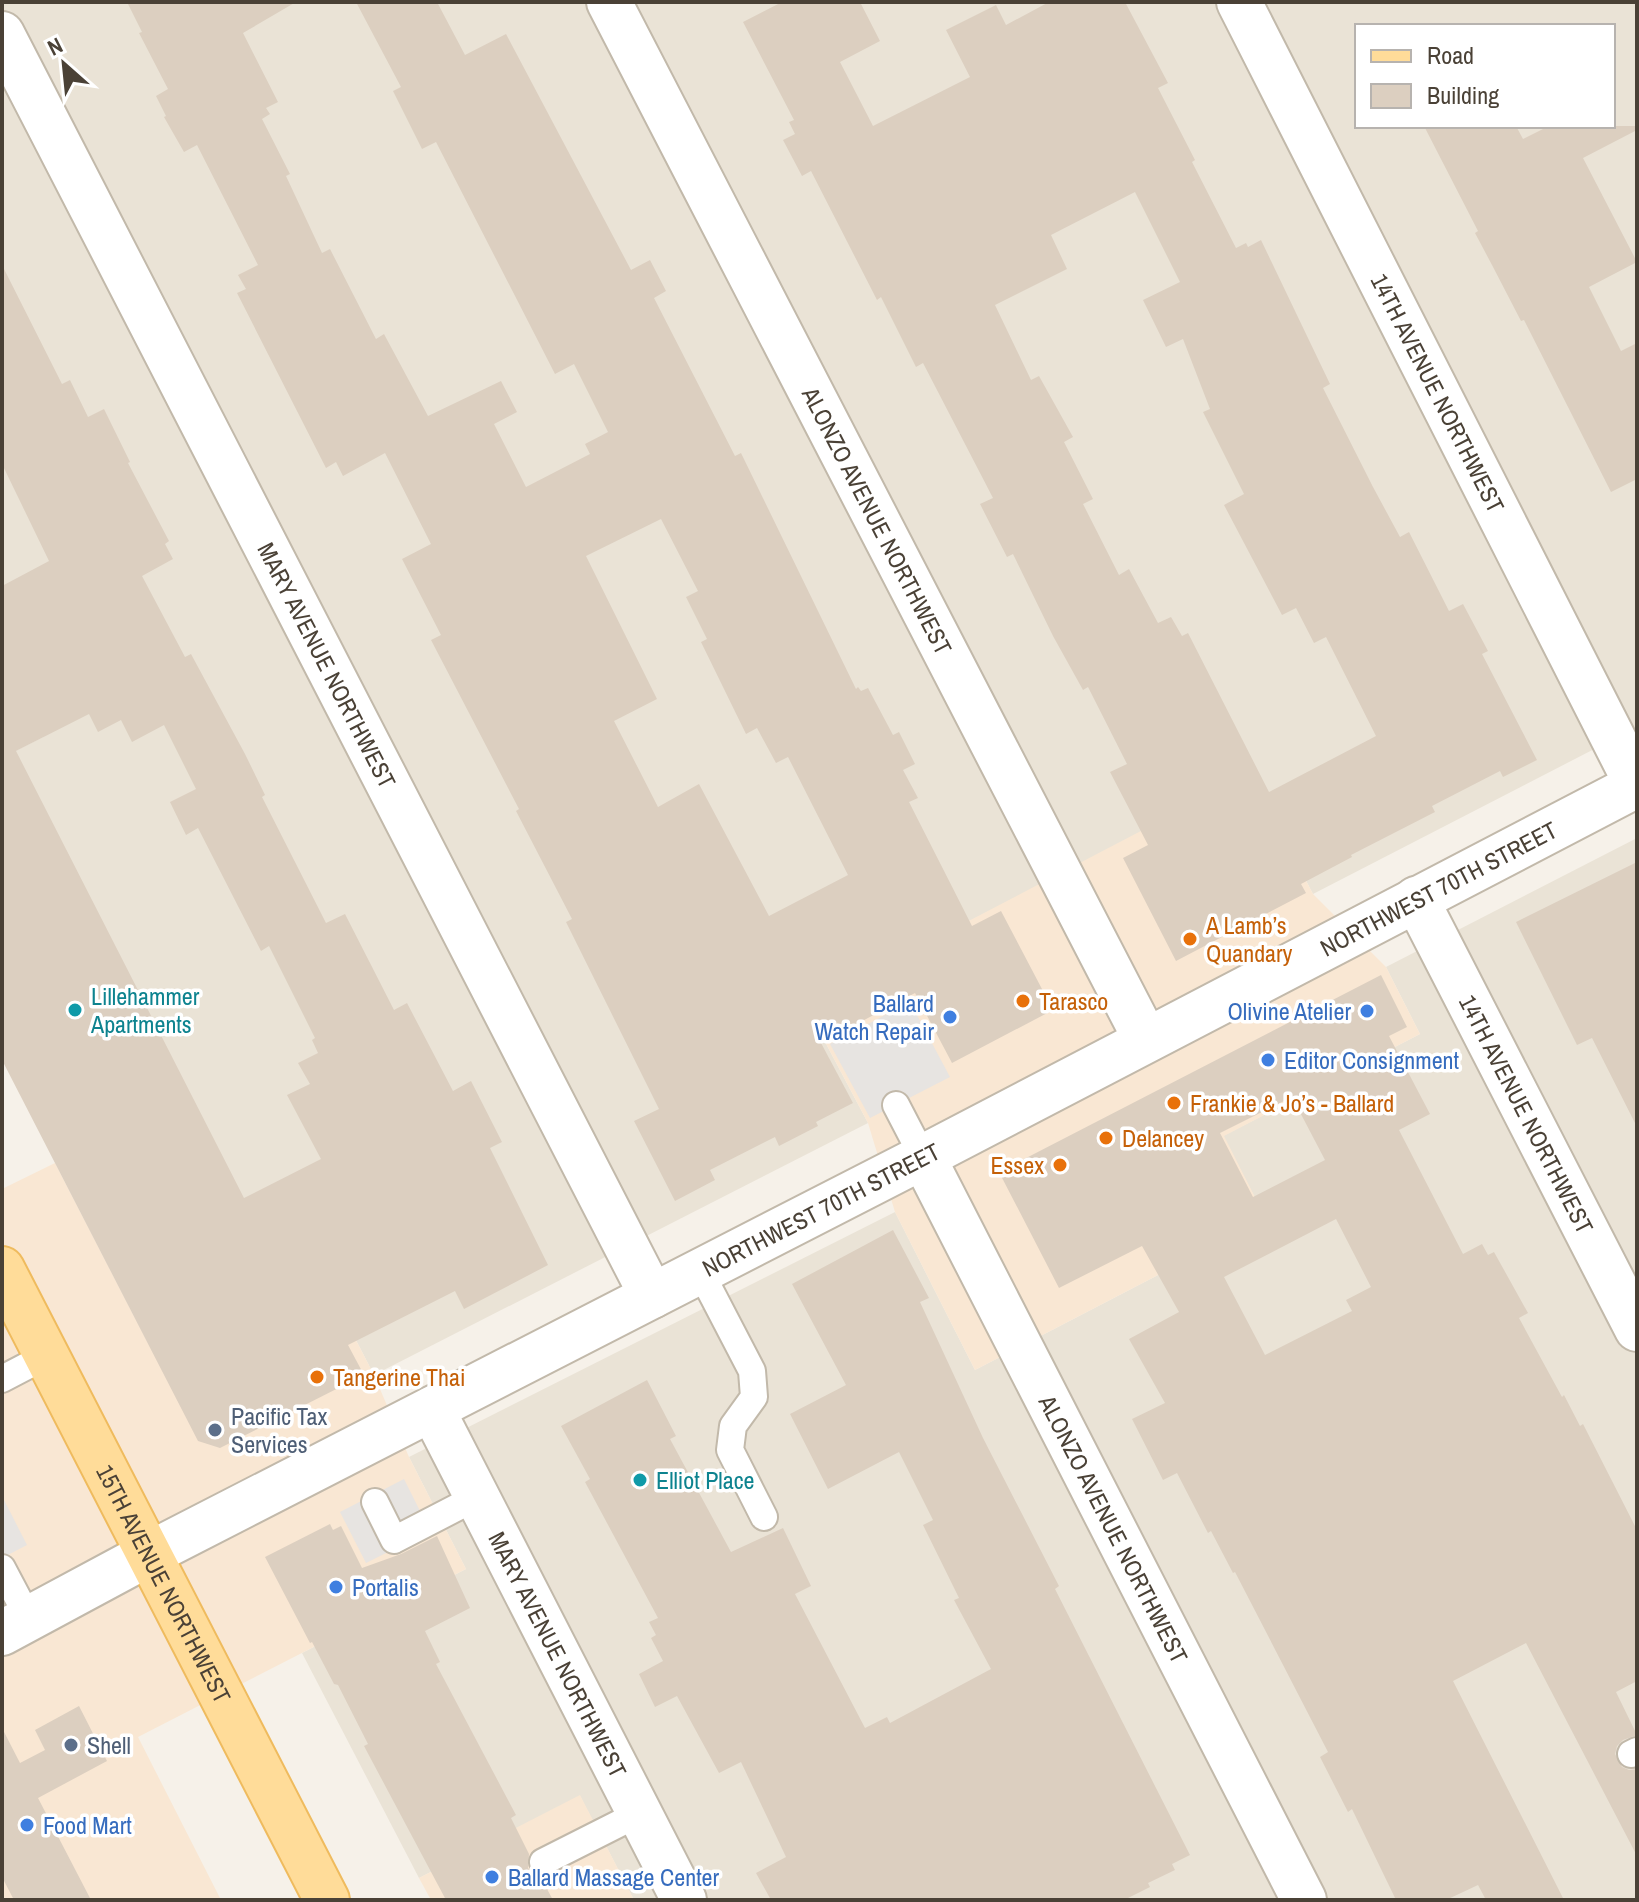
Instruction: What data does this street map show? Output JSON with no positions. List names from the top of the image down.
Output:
{
  "streets": {
    "main road": ["15TH AVENUE NORTHWEST"],
    "street": [
      "14TH AVENUE NORTHWEST",
      "ALONZO AVENUE NORTHWEST",
      "MARY AVENUE NORTHWEST",
      "NORTHWEST 70TH STREET"
    ]
  },
  "crossings": [
    ["14TH AVENUE NORTHWEST", "NORTHWEST 70TH STREET"],
    ["ALONZO AVENUE NORTHWEST", "NORTHWEST 70TH STREET"],
    ["MARY AVENUE NORTHWEST", "NORTHWEST 70TH STREET"],
    ["NORTHWEST 70TH STREET", "15TH AVENUE NORTHWEST"]
  ],
  "places": [
    "A Lamb’s Quandary",
    "Tarasco",
    "Lillehammer Apartments",
    "Olivine Atelier",
    "Ballard Watch Repair",
    "Editor Consignment",
    "Frankie & Jo’s - Ballard",
    "Delancey",
    "Essex",
    "Tangerine Thai",
    "Pacific Tax Services",
    "Elliot Place",
    "Portalis",
    "Shell",
    "Food Mart",
    "Ballard Massage Center"
  ],
  "legend": ["Road", "Building"],
  "north": "top left"
}
